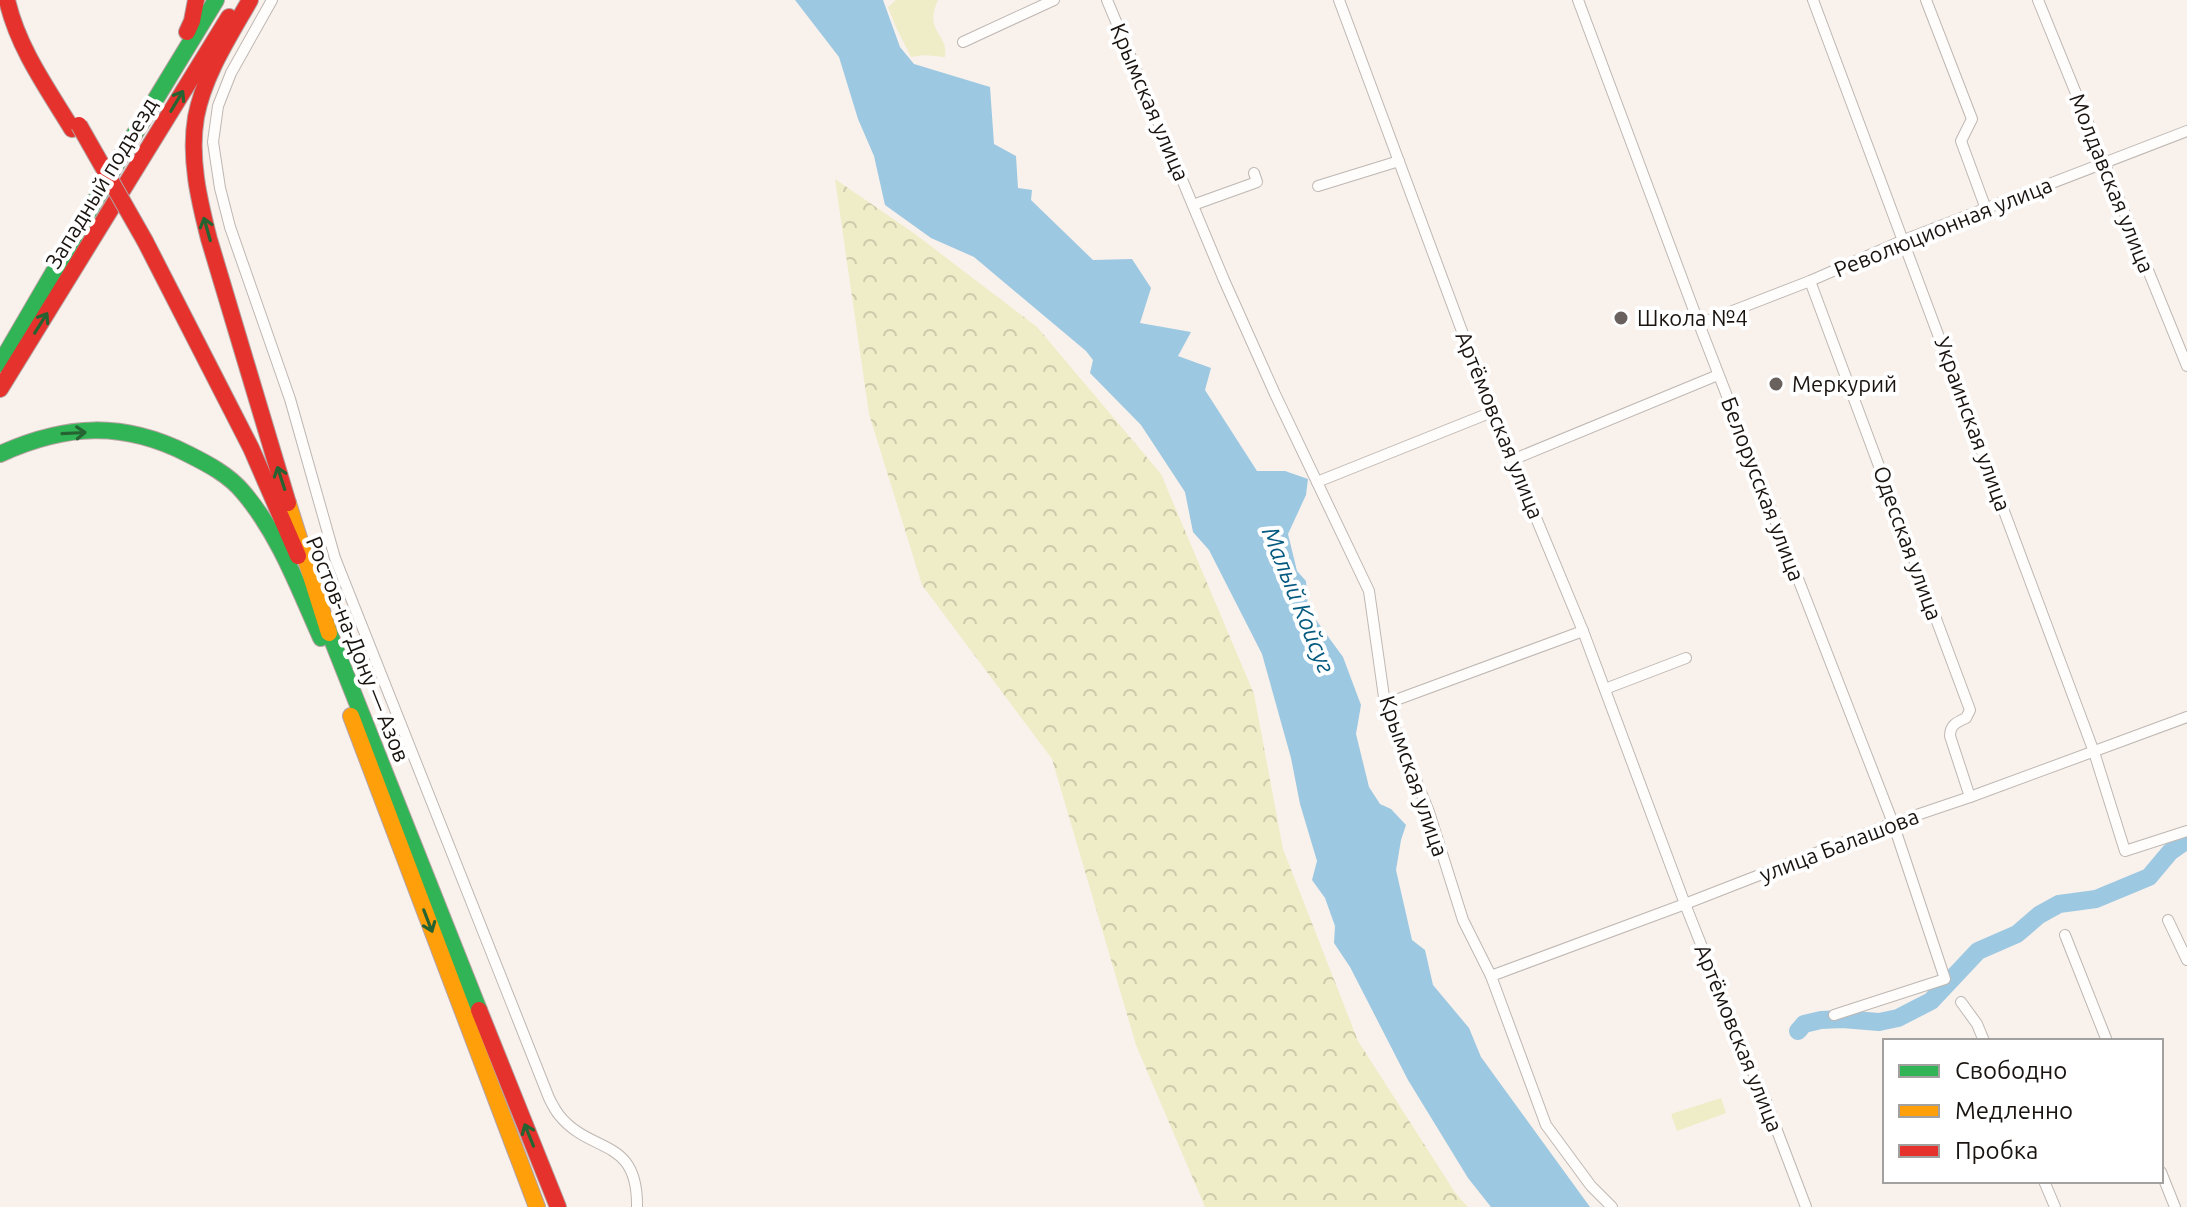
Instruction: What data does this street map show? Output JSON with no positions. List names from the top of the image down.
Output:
{
  "streets": {
    "main road": ["Западный подъезд", "Ростов-на-Дону — Азов"],
    "street": [
      "Крымская улица",
      "Молдавская улица",
      "Революционная улица",
      "Украинская улица",
      "Артёмовская улица",
      "Белорусская улица",
      "Одесская улица",
      "улица Балашова"
    ]
  },
  "crossings": [
    ["Крымская улица", "улица Балашова"],
    ["Молдавская улица", "Революционная улица"],
    ["Революционная улица", "Украинская улица"],
    ["Революционная улица", "Белорусская улица"],
    ["Революционная улица", "Одесская улица"],
    ["Украинская улица", "улица Балашова"],
    ["Артёмовская улица", "улица Балашова"],
    ["Белорусская улица", "улица Балашова"],
    ["Одесская улица", "улица Балашова"]
  ],
  "water": ["Малый Койсуг"],
  "places": ["Школа №4", "Меркурий"],
  "legend": ["Свободно", "Медленно", "Пробка"]
}
